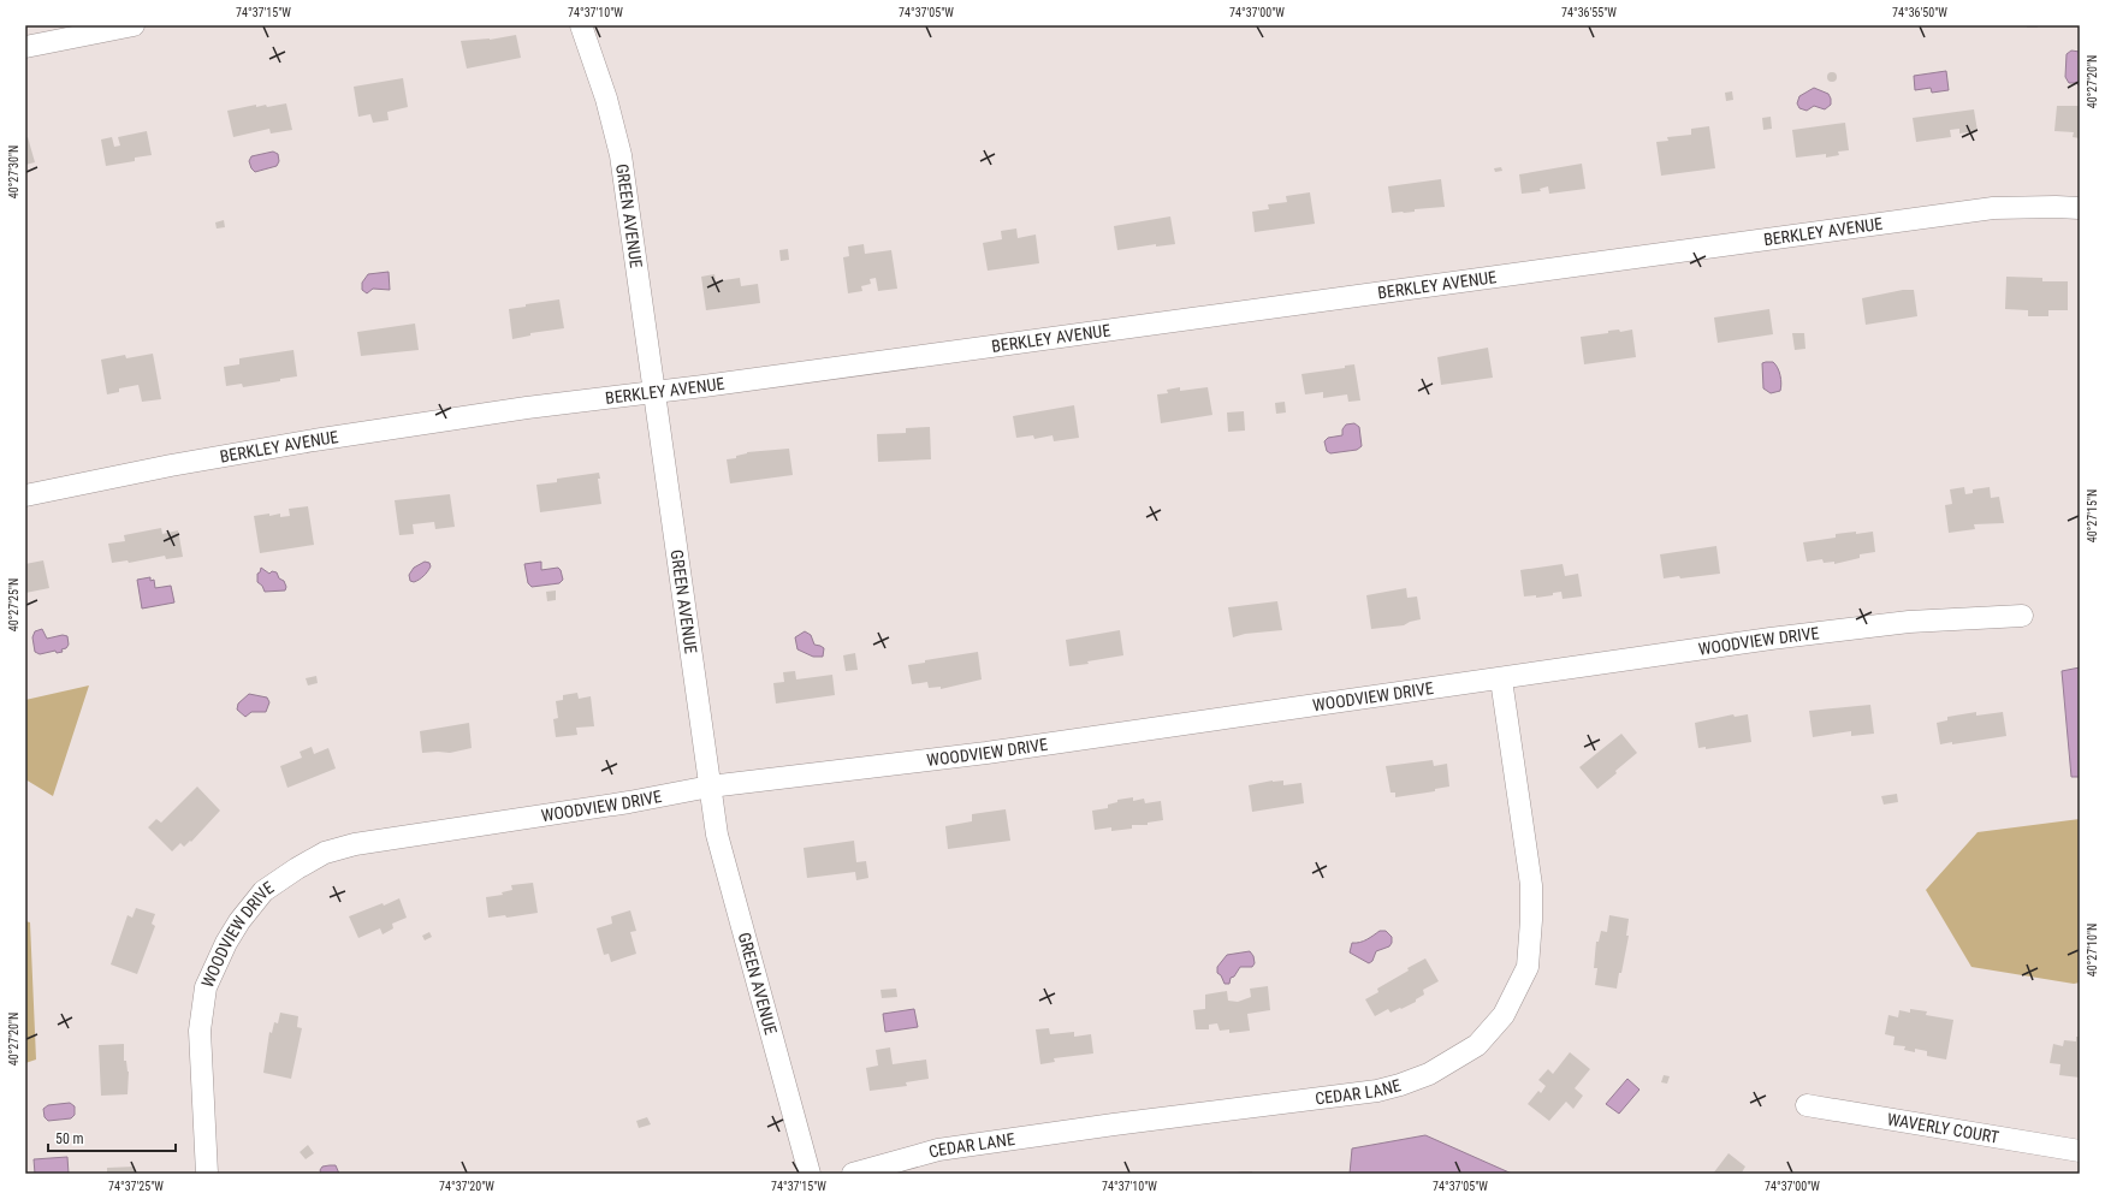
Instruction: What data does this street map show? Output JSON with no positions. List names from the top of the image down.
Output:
{
  "streets": {
    "street": [
      "GREEN AVENUE",
      "BERKLEY AVENUE",
      "WOODVIEW DRIVE",
      "CEDAR LANE",
      "WAVERLY COURT"
    ]
  },
  "crossings": [
    ["GREEN AVENUE", "BERKLEY AVENUE"],
    ["GREEN AVENUE", "WOODVIEW DRIVE"],
    ["WOODVIEW DRIVE", "CEDAR LANE"]
  ],
  "scale_bar": "50 m",
  "coordinates": [
    "74°37'15\"W",
    "74°37'10\"W",
    "74°37'05\"W",
    "74°37'00\"W",
    "74°36'55\"W",
    "74°36'50\"W",
    "40°27'20\"N",
    "40°27'30\"N",
    "40°27'15\"N",
    "40°27'25\"N",
    "40°27'10\"N",
    "74°37'25\"W",
    "74°37'20\"W"
  ]
}
